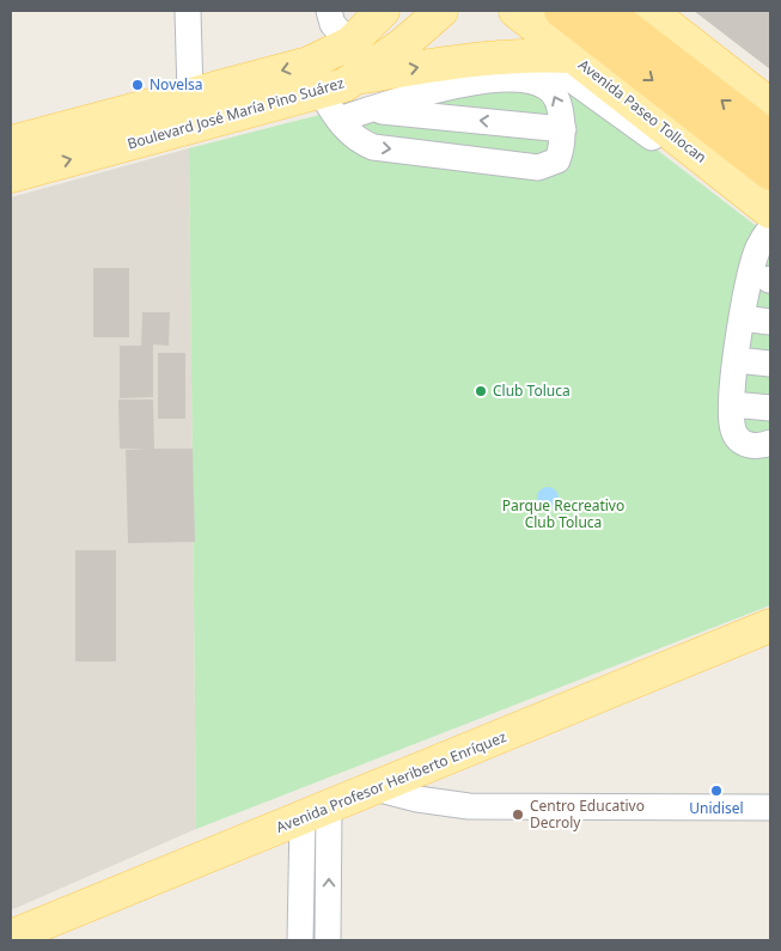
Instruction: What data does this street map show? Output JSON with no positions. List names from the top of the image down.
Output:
{
  "streets": {
    "highway": ["Avenida Paseo Tollocan"],
    "main road": ["Boulevard José María Pino Suárez", "Avenida Profesor Heriberto Enríquez"]
  },
  "parks": ["Parque Recreativo Club Toluca"],
  "places": [
    "Novelsa",
    "Club Toluca",
    "Unidisel",
    "Centro Educativo Decroly"
  ]
}
